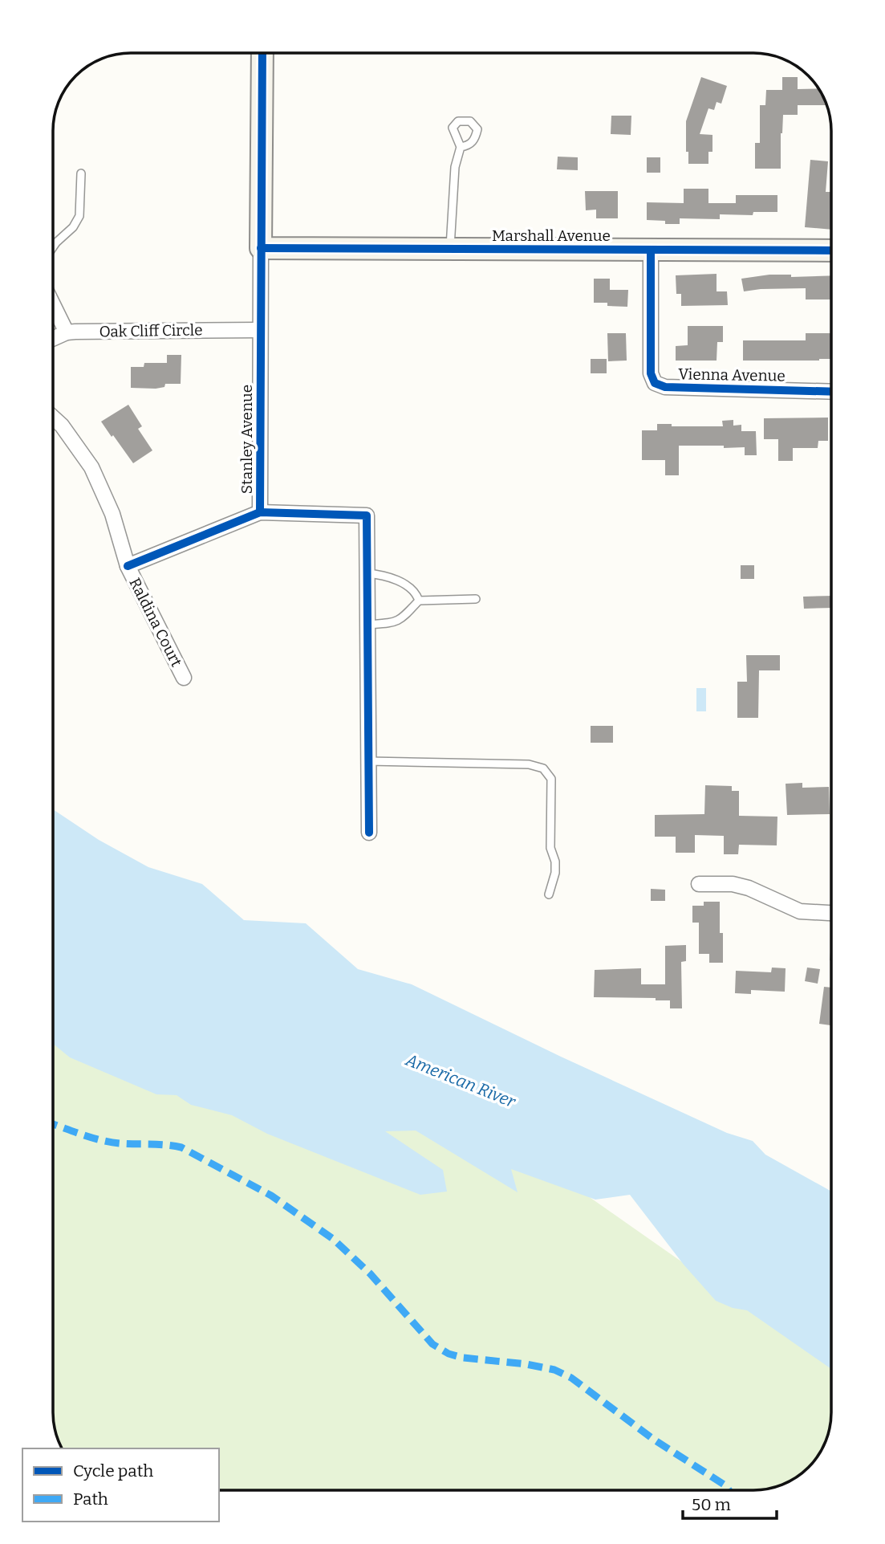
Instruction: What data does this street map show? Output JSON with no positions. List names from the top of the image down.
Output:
{
  "streets": {
    "street": [
      "Marshall Avenue",
      "Oak Cliff Circle",
      "Vienna Avenue",
      "Stanley Avenue",
      "Raldina Court"
    ]
  },
  "crossings": [
    ["Marshall Avenue", "Vienna Avenue"],
    ["Marshall Avenue", "Stanley Avenue"],
    ["Oak Cliff Circle", "Stanley Avenue"]
  ],
  "water": ["American River"],
  "legend": ["Cycle path", "Path"],
  "scale_bar": "50 m"
}
